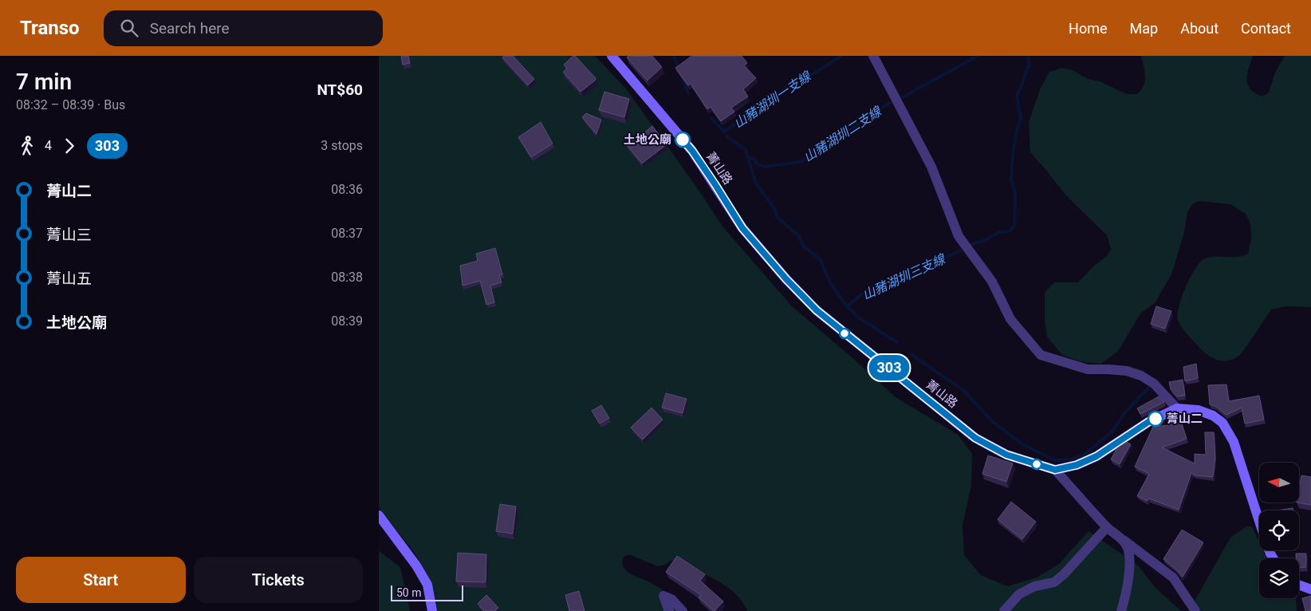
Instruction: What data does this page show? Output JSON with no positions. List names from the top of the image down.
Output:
{
  "streets": {
    "street": ["菁山路"]
  },
  "water": ["山豬湖圳一支線", "山豬湖圳二支線", "山豬湖圳三支線"],
  "places": ["土地公廟", "菁山二"],
  "lines": ["bus line 303"],
  "scale_bar": "50 m",
  "north": "left",
  "page": {
    "header": "Transo",
    "search": "Search here",
    "nav": [
      "Home",
      "Map",
      "About",
      "Contact"
    ],
    "heading": ["7 min", "08:32 – 08:39 · Bus", "NT$60"],
    "on_map": "303",
    "legs": ["4", "303", "3 stops"],
    "list": [
      {
        "name": "菁山二",
        "value": "08:36"
      },
      {
        "name": "菁山三",
        "value": "08:37"
      },
      {
        "name": "菁山五",
        "value": "08:38"
      },
      {
        "name": "土地公廟",
        "value": "08:39"
      }
    ],
    "buttons": ["Start", "Tickets"],
    "scale": "50 m"
  }
}
